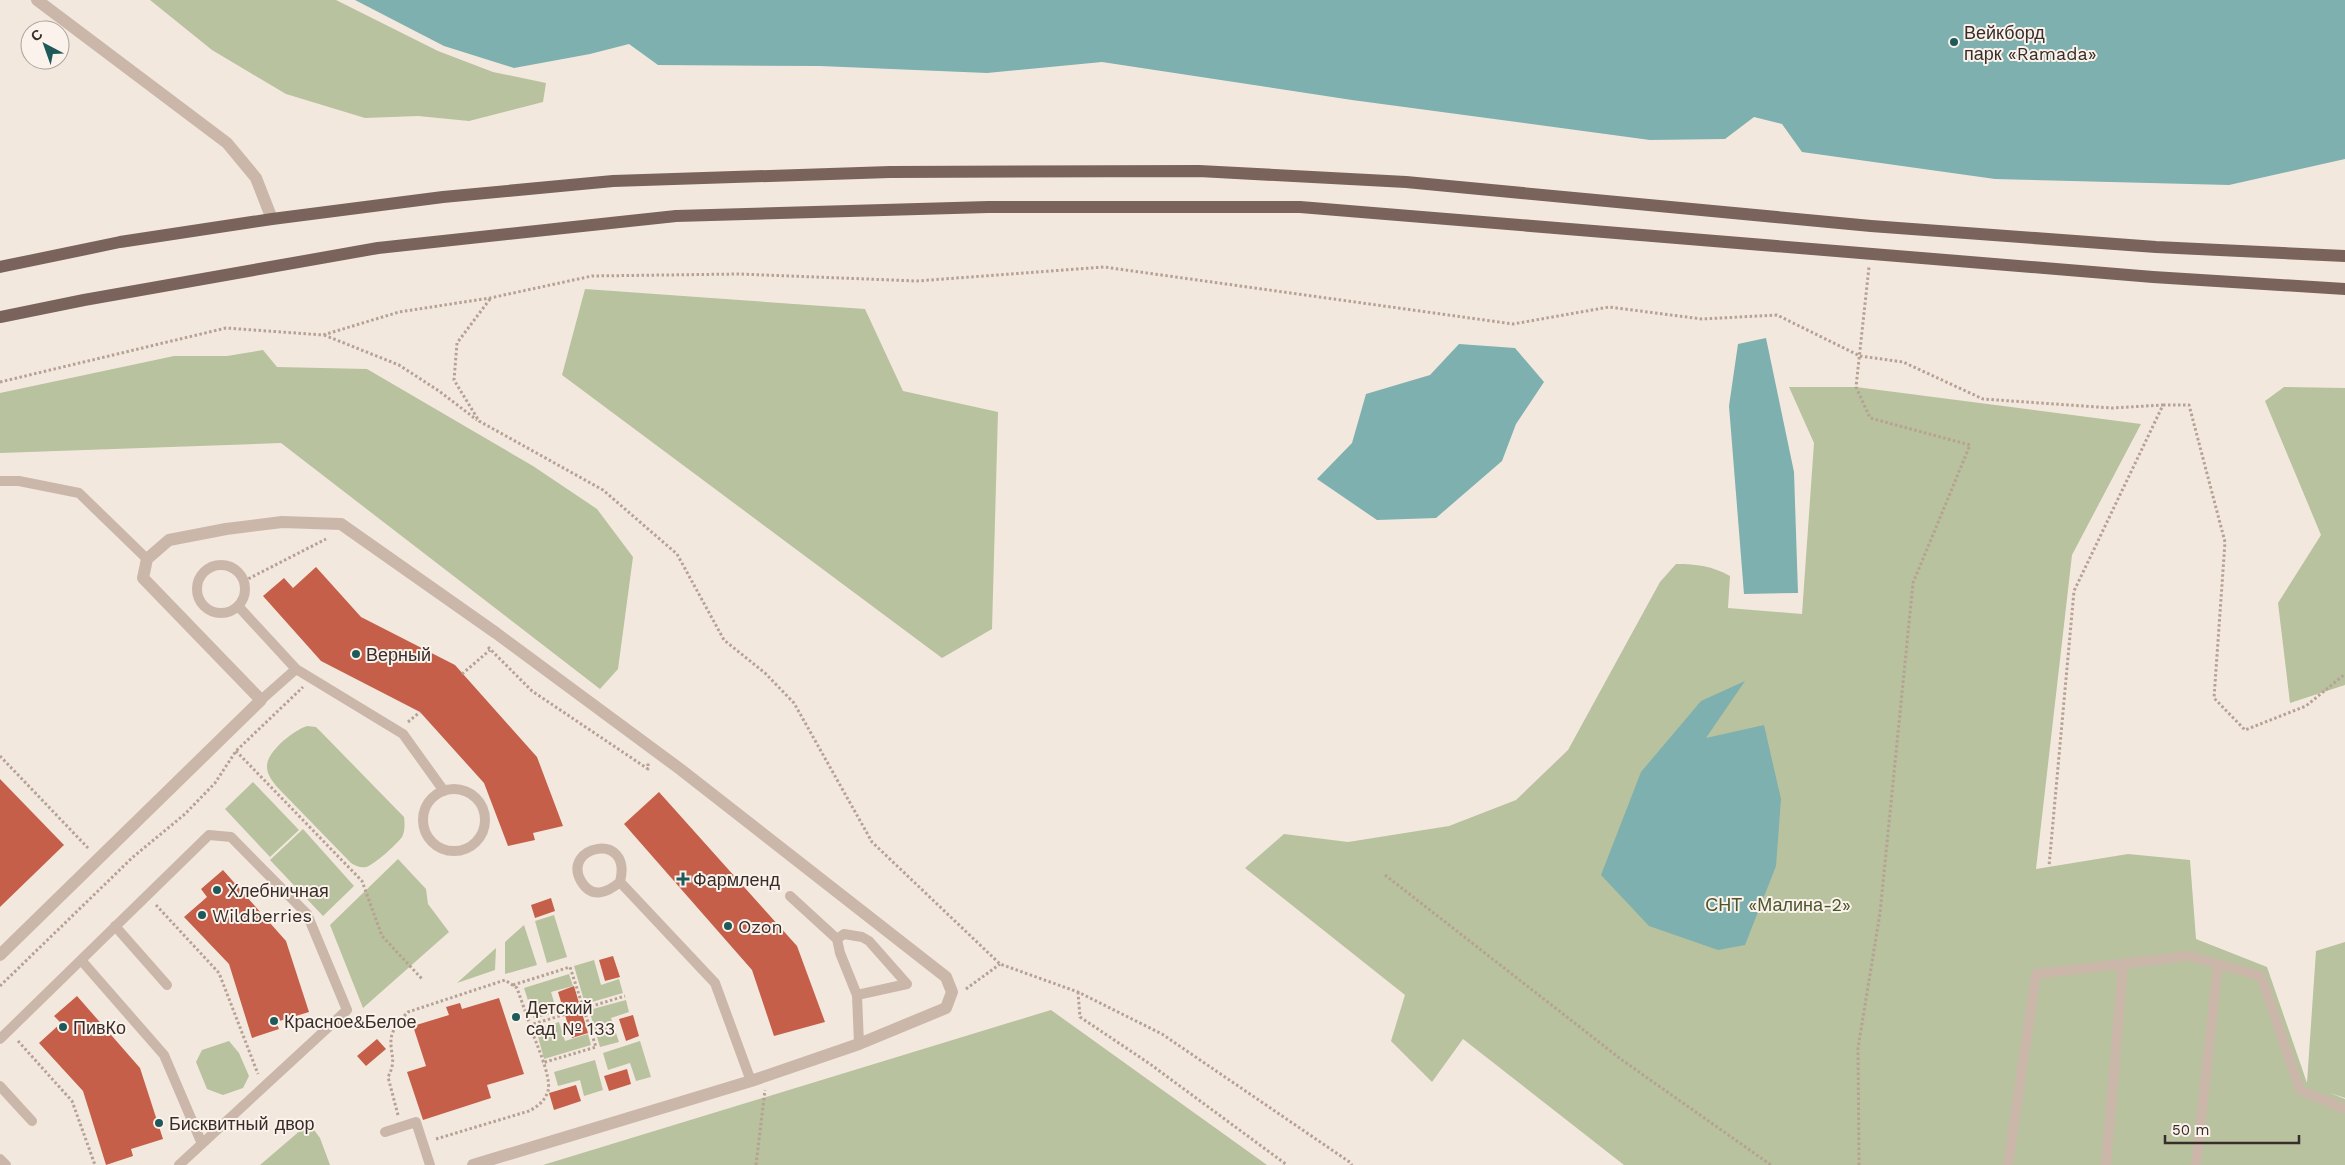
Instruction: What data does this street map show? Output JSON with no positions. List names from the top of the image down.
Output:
{
  "parks": ["СНТ «Малина-2»"],
  "places": {
    "other": [
      "Вейкборд парк «Ramada»",
      "Верный",
      "Хлебничная",
      "Wildberries",
      "Ozon",
      "Детский сад № 133",
      "Красное&Белое",
      "ПивКо",
      "Бисквитный двор"
    ],
    "health": ["Фармленд"]
  },
  "scale_bar": "50 m",
  "north": "top left"
}
